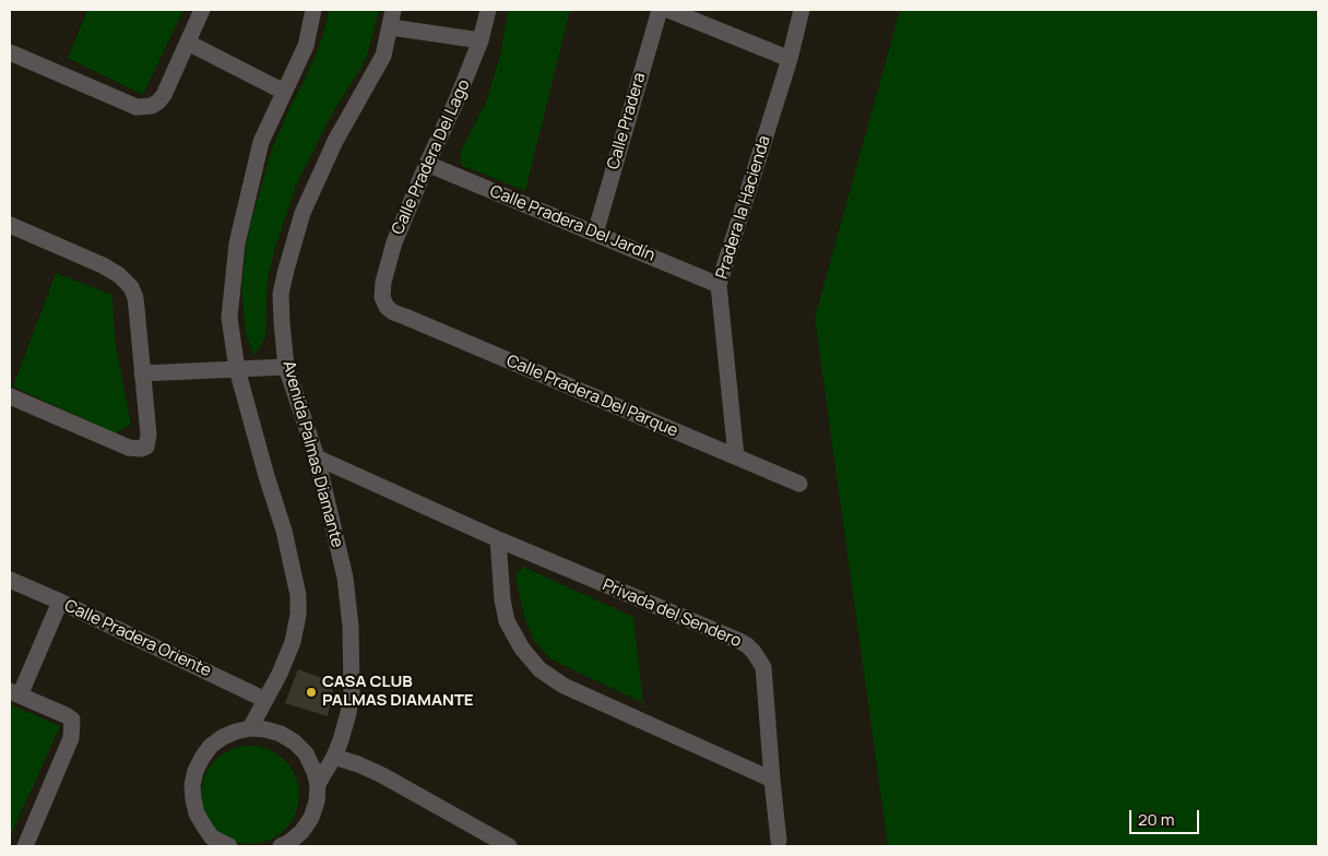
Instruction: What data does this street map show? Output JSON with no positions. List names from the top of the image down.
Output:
{
  "streets": {
    "street": [
      "Calle Pradera",
      "Calle Pradera Del Lago",
      "Pradera la Hacienda",
      "Calle Pradera Del Jardín",
      "Calle Pradera Del Parque",
      "Avenida Palmas Diamante",
      "Privada del Sendero",
      "Calle Pradera Oriente"
    ]
  },
  "crossings": [
    ["Calle Pradera", "Calle Pradera Del Jardín"],
    ["Calle Pradera Del Lago", "Calle Pradera Del Jardín"],
    ["Calle Pradera Del Lago", "Calle Pradera Del Parque"],
    ["Pradera la Hacienda", "Calle Pradera Del Jardín"],
    ["Pradera la Hacienda", "Calle Pradera Del Parque"],
    ["Avenida Palmas Diamante", "Privada del Sendero"]
  ],
  "places": ["CASA CLUB PALMAS DIAMANTE"],
  "scale_bar": "20 m"
}
